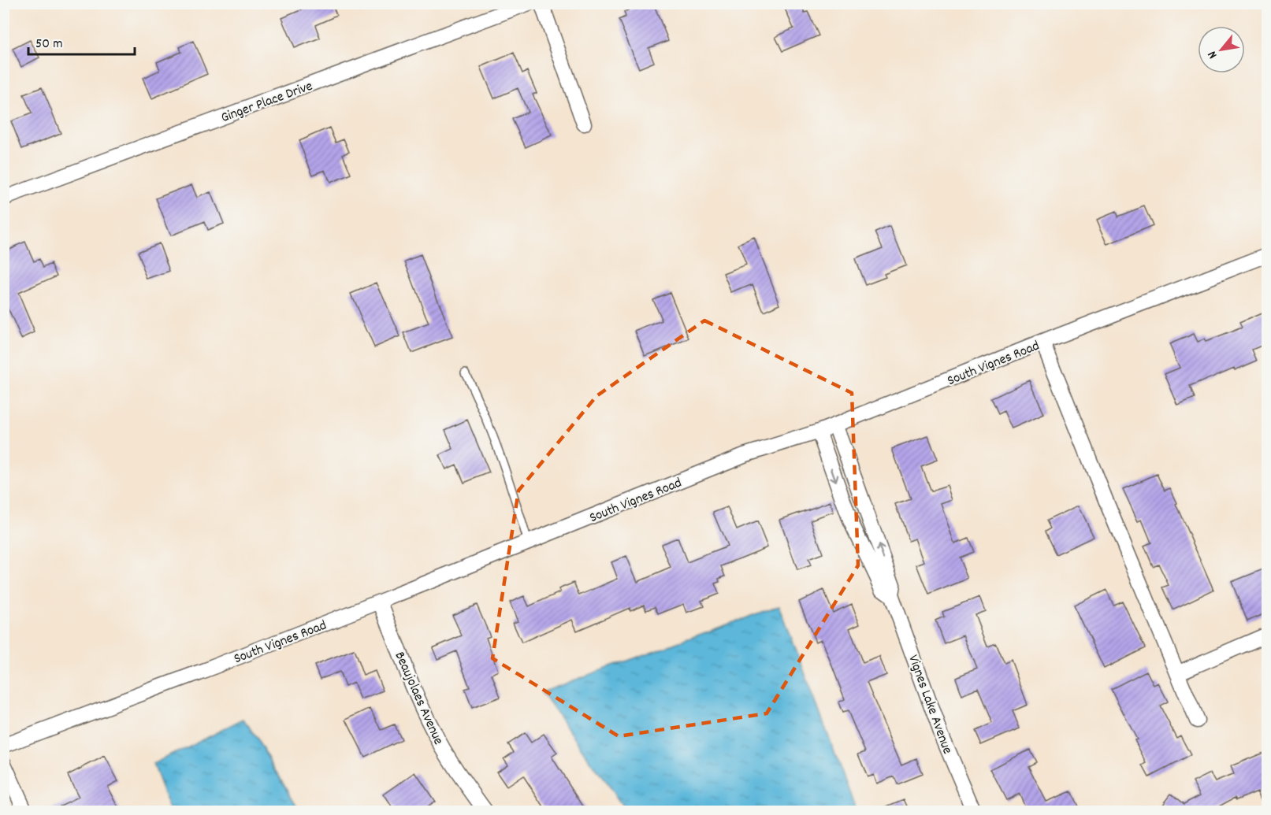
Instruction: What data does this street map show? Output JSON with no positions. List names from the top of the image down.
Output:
{
  "streets": {
    "street": [
      "Ginger Place Drive",
      "South Vignes Road",
      "Beaujolaes Avenue",
      "Vignes Lake Avenue"
    ]
  },
  "crossings": [
    ["South Vignes Road", "Beaujolaes Avenue"],
    ["South Vignes Road", "Vignes Lake Avenue"]
  ],
  "scale_bar": "50 m",
  "north": "bottom left"
}
